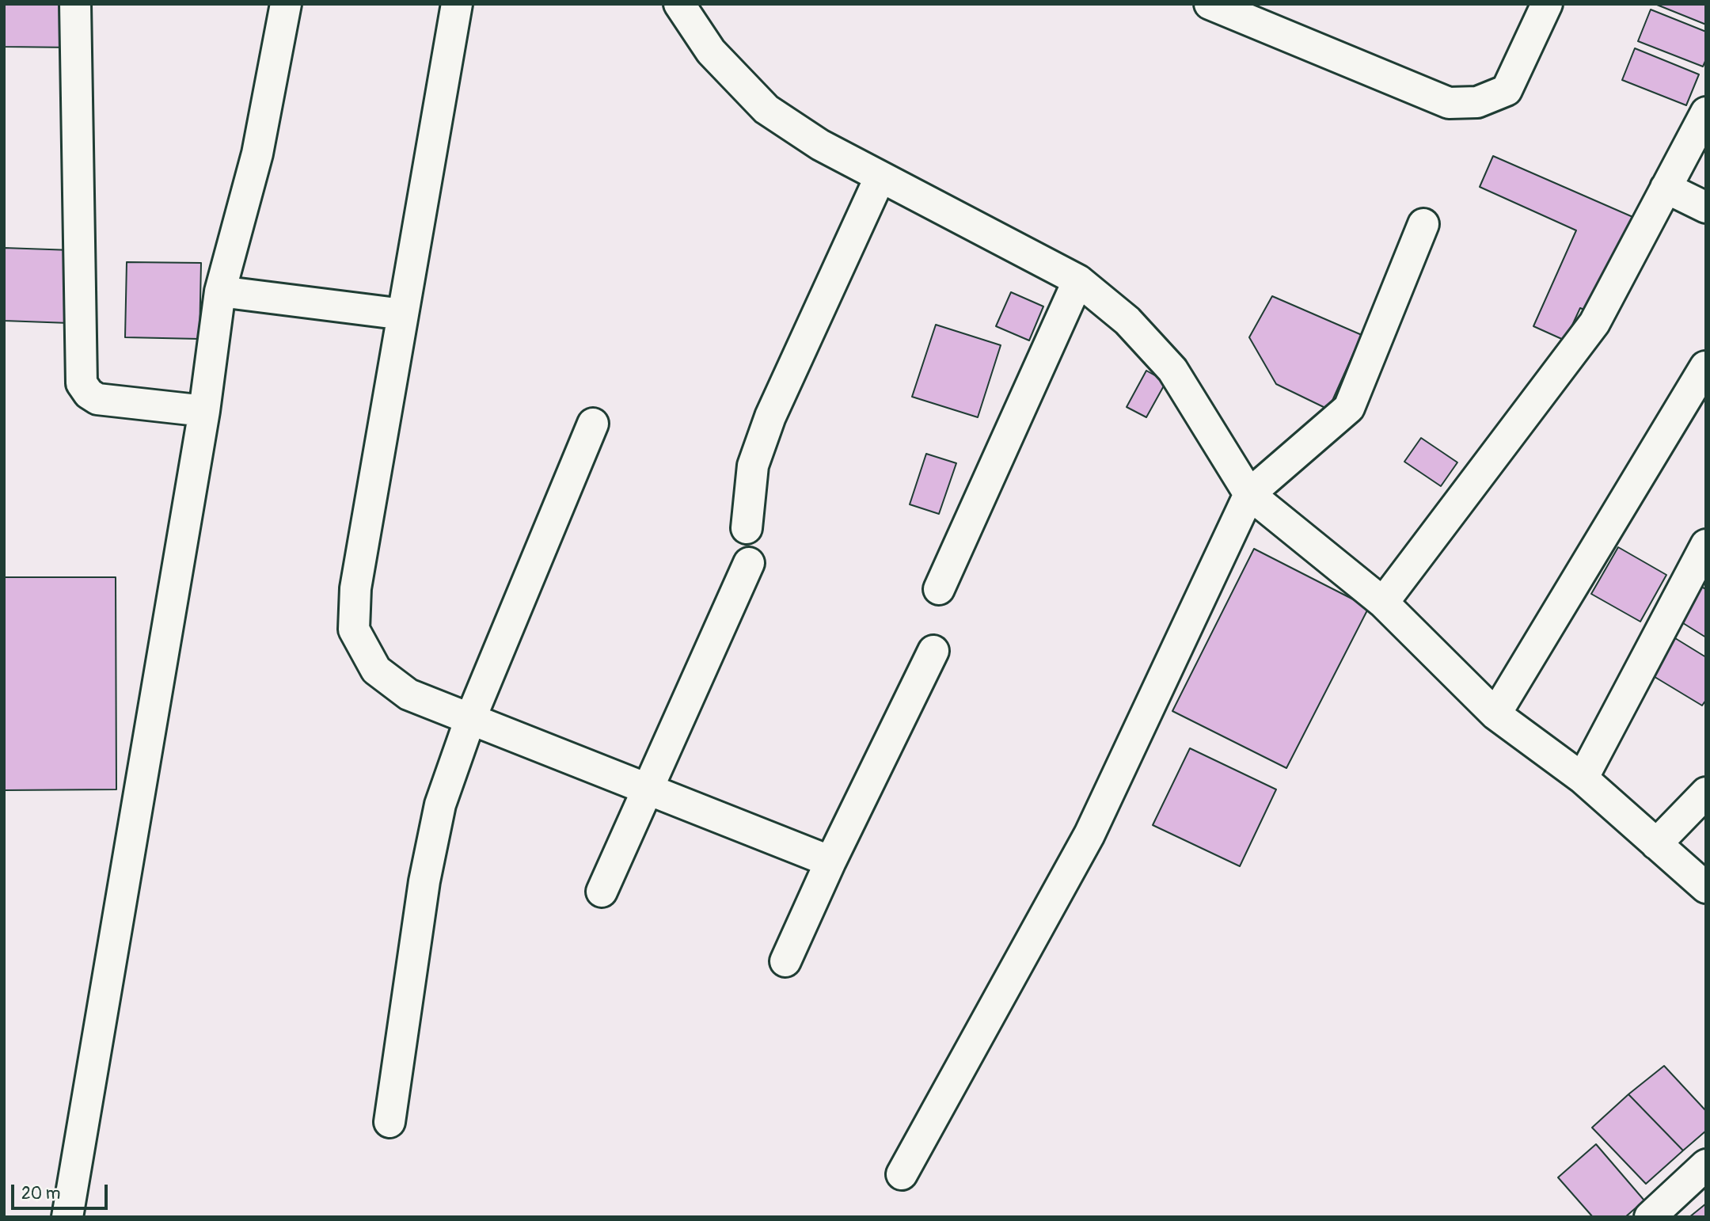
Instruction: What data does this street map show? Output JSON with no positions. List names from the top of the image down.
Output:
{
  "scale_bar": "20 m"
}
